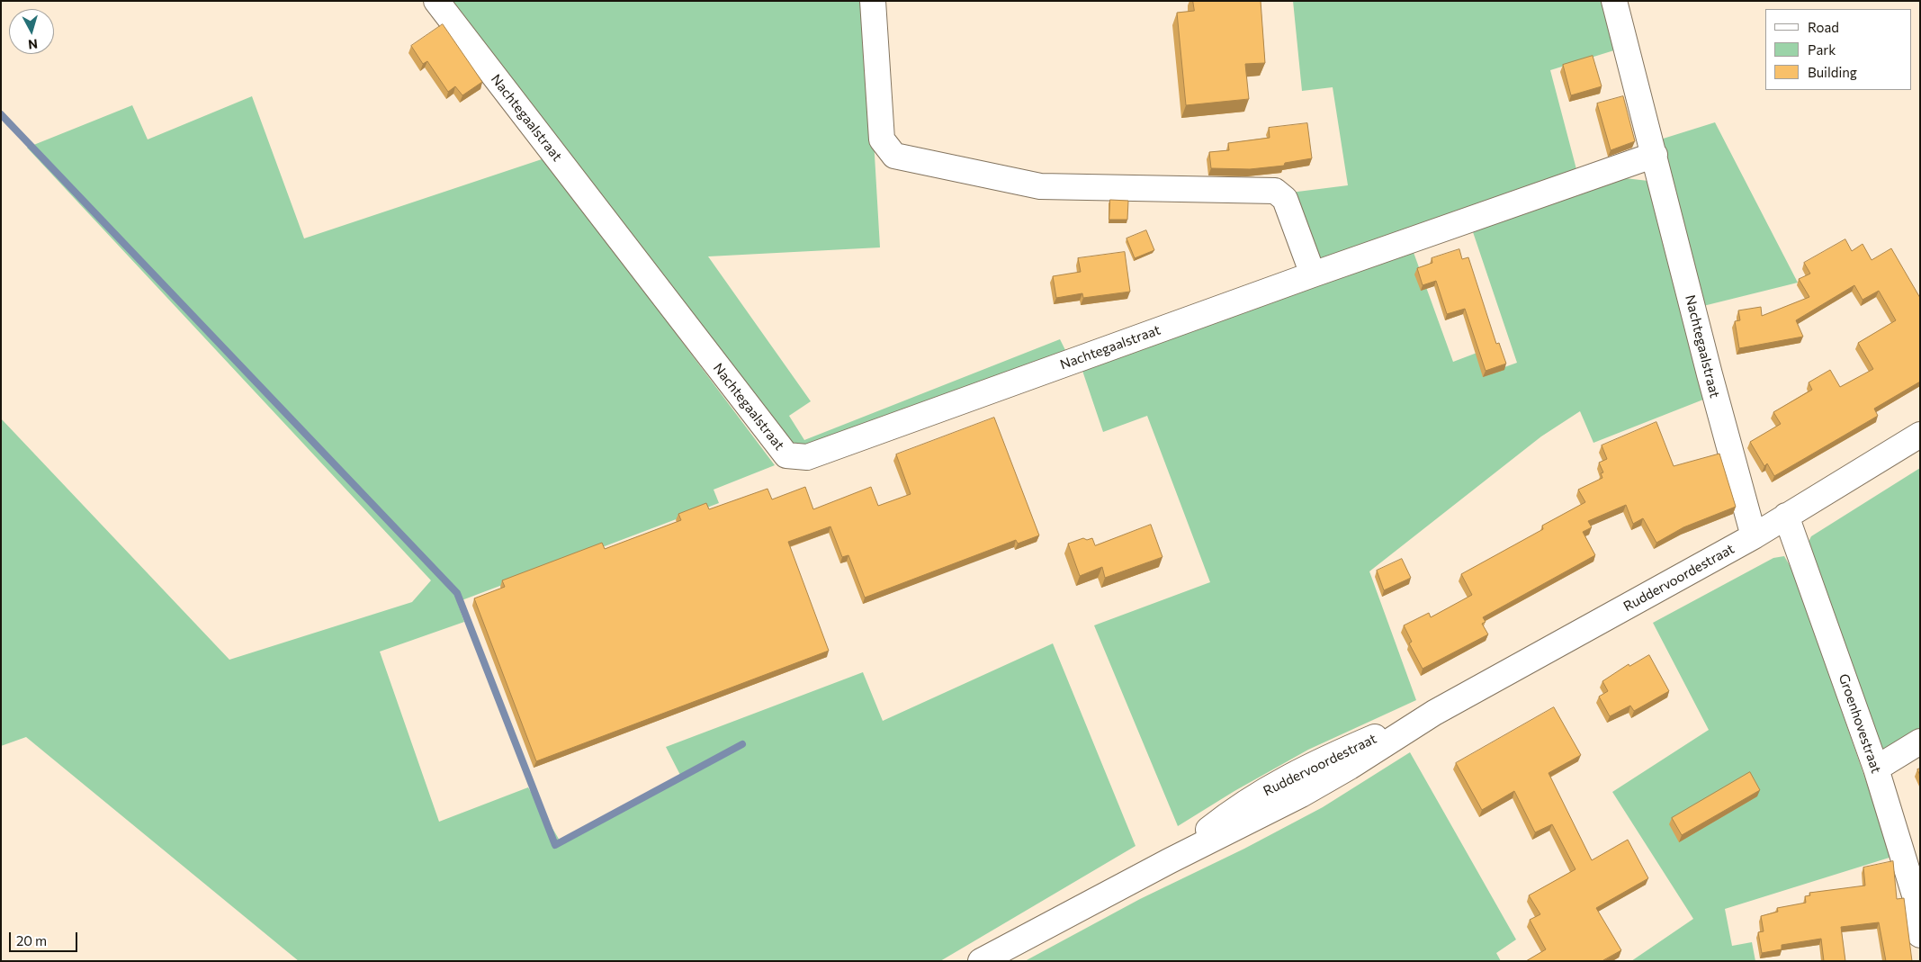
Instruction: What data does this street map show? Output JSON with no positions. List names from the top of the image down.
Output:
{
  "streets": {
    "street": ["Nachtegaalstraat", "Ruddervoordestraat", "Groenhovestraat"]
  },
  "crossings": [
    ["Nachtegaalstraat", "Ruddervoordestraat"],
    ["Ruddervoordestraat", "Groenhovestraat"]
  ],
  "legend": ["Road", "Park", "Building"],
  "scale_bar": "20 m",
  "north": "bottom"
}
